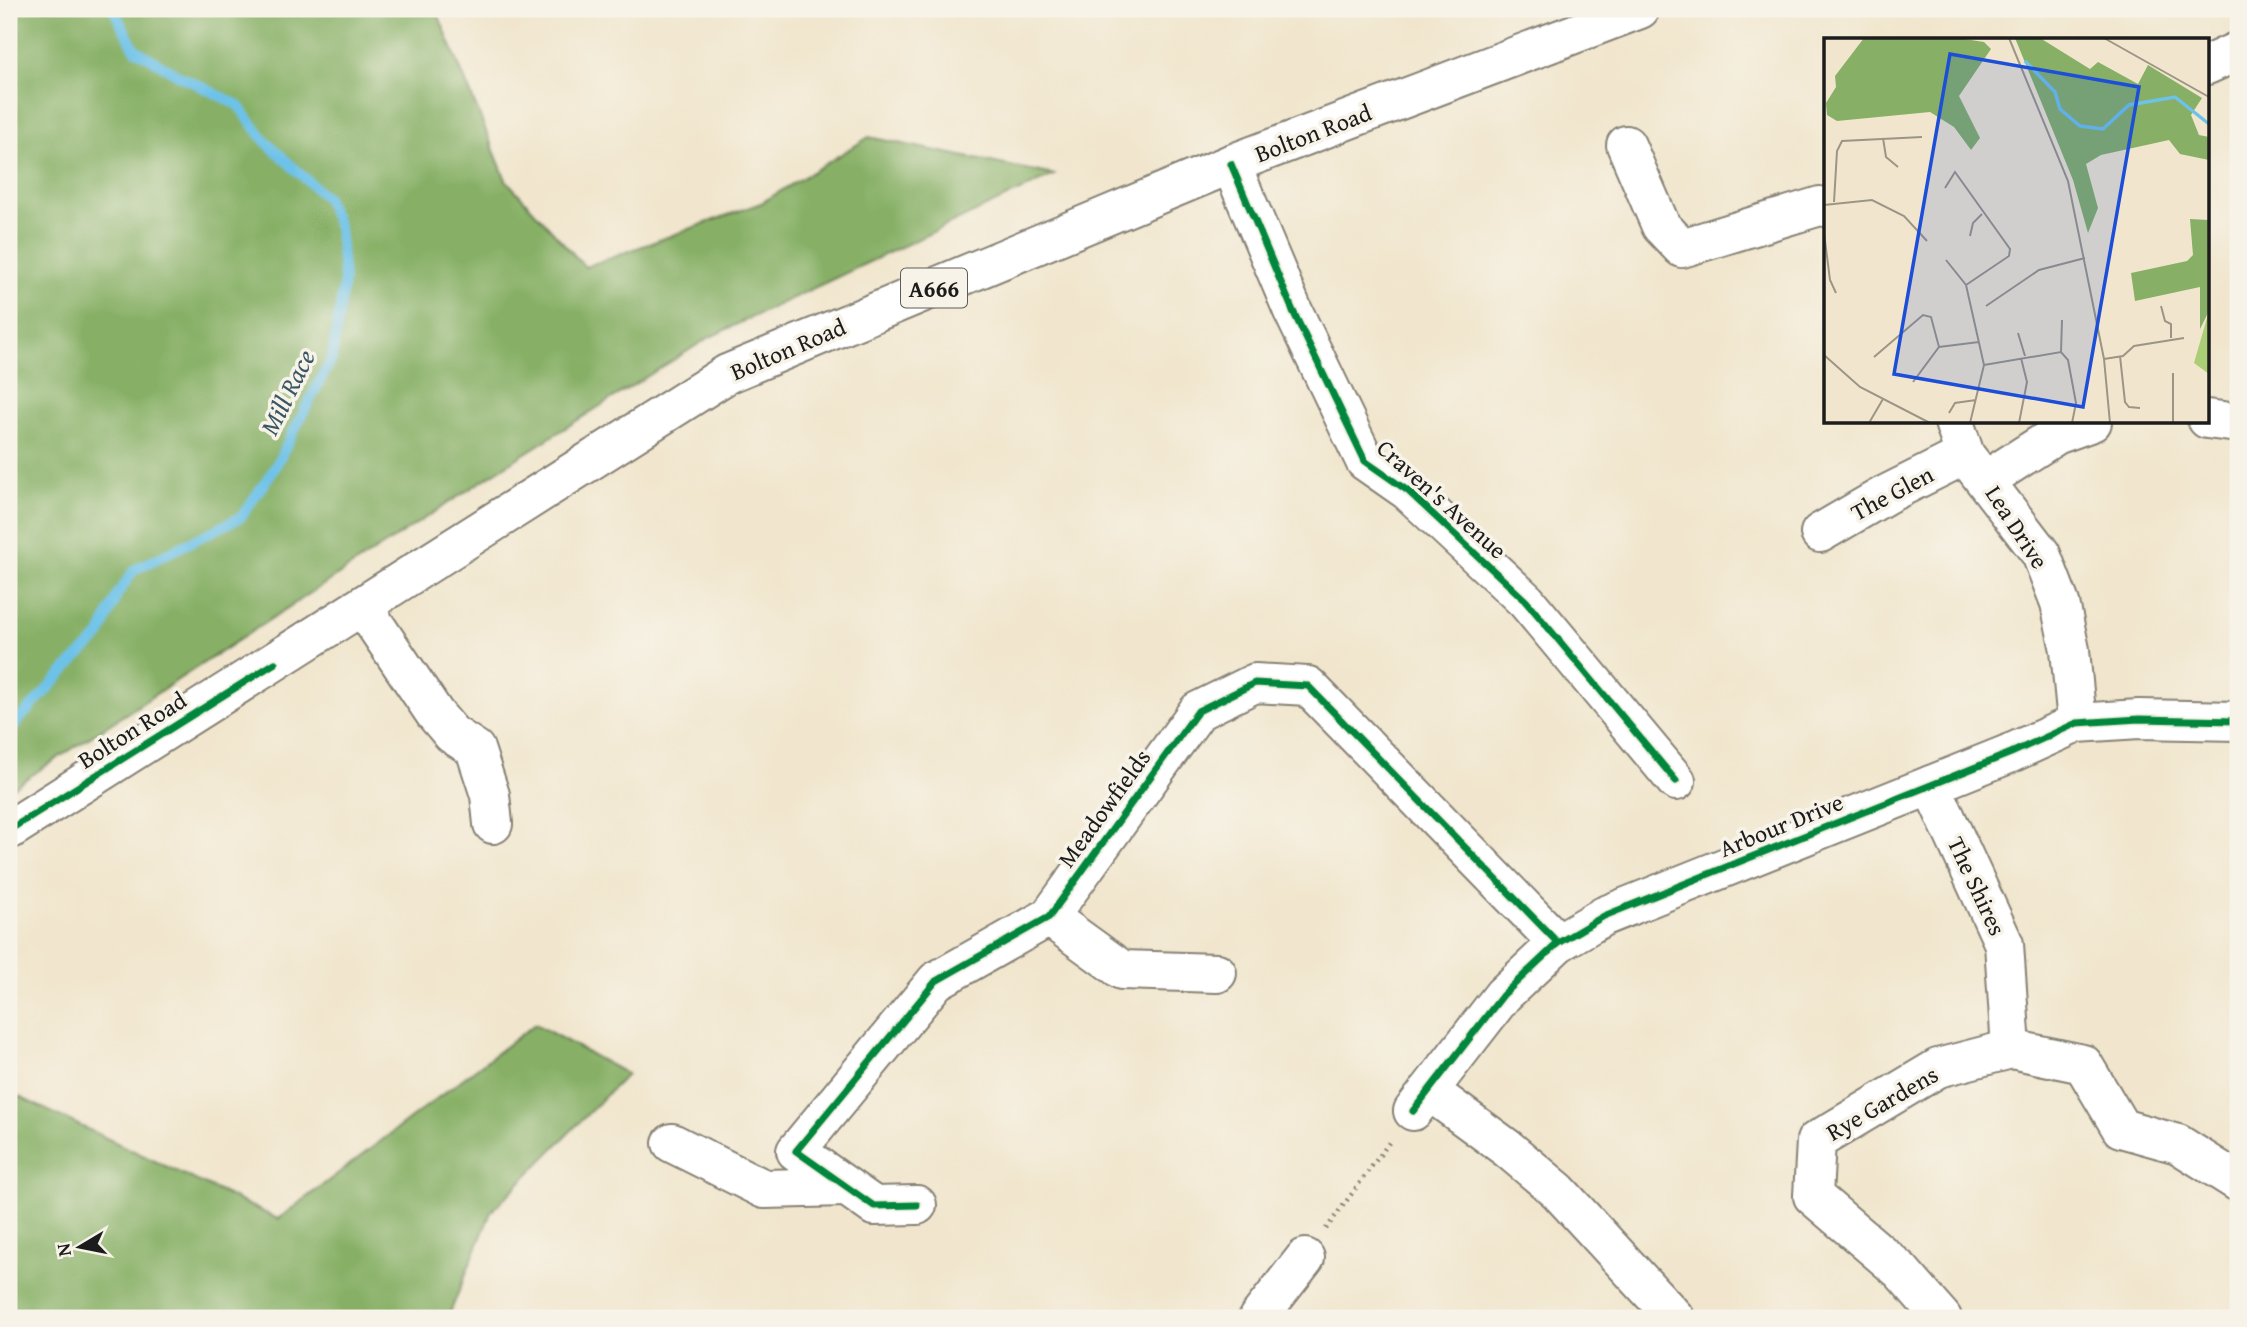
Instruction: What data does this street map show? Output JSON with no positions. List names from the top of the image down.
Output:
{
  "streets": {
    "main road": [
      "Bolton Road",
      "A666",
      "The Glen",
      "Craven's Avenue",
      "Lea Drive",
      "Meadowfields",
      "Arbour Drive",
      "The Shires",
      "Rye Gardens"
    ]
  },
  "crossings": [
    ["Bolton Road", "Craven's Avenue"],
    ["The Glen", "Lea Drive"],
    ["Lea Drive", "Arbour Drive"],
    ["Meadowfields", "Arbour Drive"],
    ["Arbour Drive", "The Shires"],
    ["The Shires", "Rye Gardens"]
  ],
  "water": ["Mill Race"],
  "north": "left"
}
